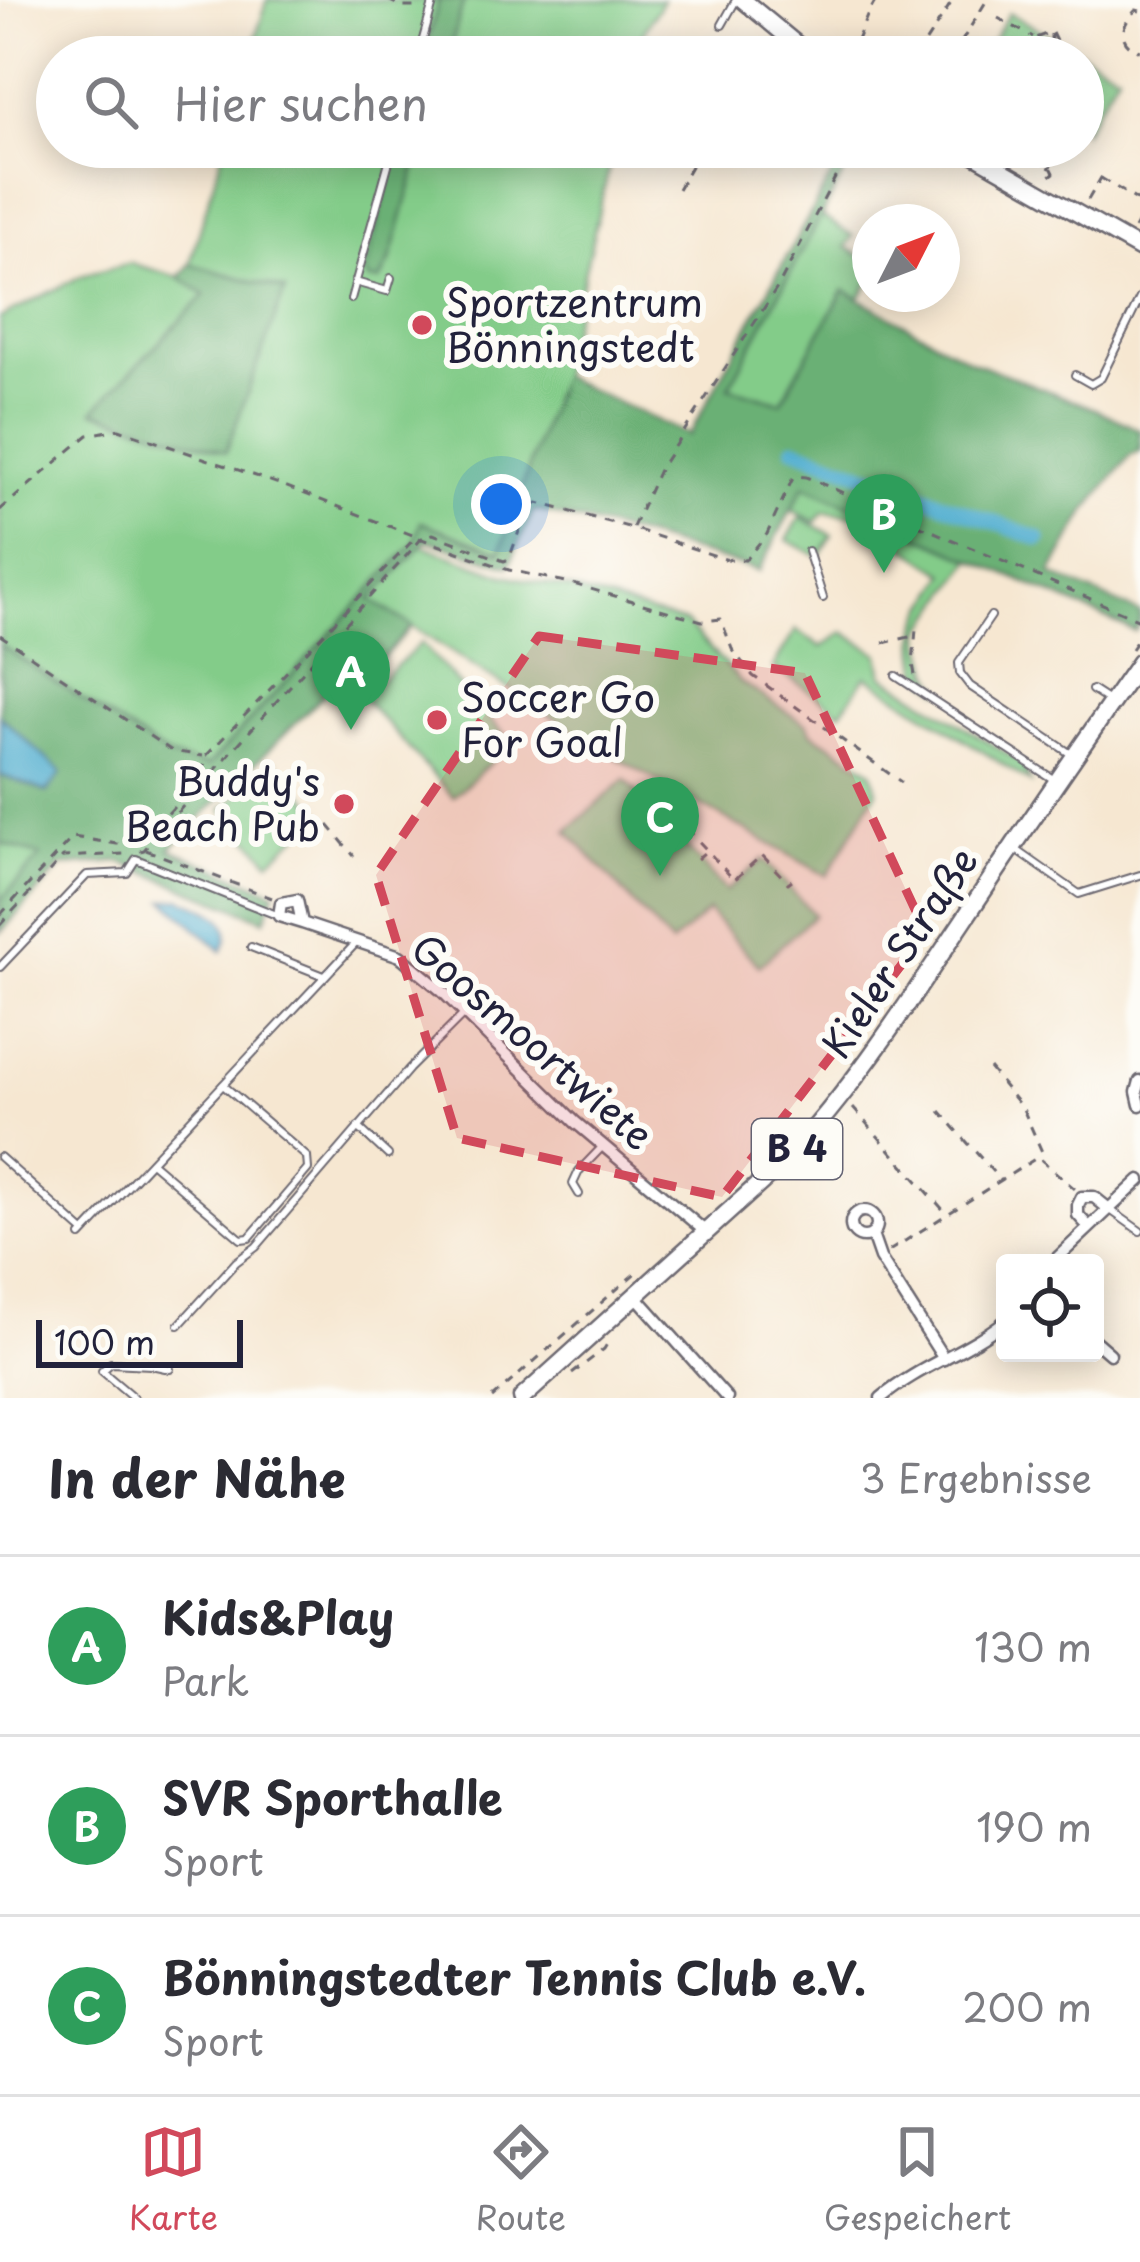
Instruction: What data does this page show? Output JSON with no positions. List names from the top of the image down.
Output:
{
  "streets": {
    "main road": ["Kieler Straße", "B 4"],
    "street": ["Goosmoortwiete"]
  },
  "crossings": [
    ["Kieler Straße", "Goosmoortwiete"]
  ],
  "places": ["Sportzentrum Bönningstedt", "Soccer Go For Goal", "Buddy's Beach Pub"],
  "scale_bar": "100 m",
  "north": "top right",
  "page": {
    "search": "Hier suchen",
    "pins": ["B", "A", "C"],
    "scale": "100 m",
    "heading": ["In der Nähe", "3 Ergebnisse"],
    "list": [
      {
        "mark": "A",
        "name": "Kids&Play",
        "note": "Park",
        "value": "130 m"
      },
      {
        "mark": "B",
        "name": "SVR Sporthalle",
        "note": "Sport",
        "value": "190 m"
      },
      {
        "mark": "C",
        "name": "Bönningstedter Tennis Club e.V.",
        "note": "Sport",
        "value": "200 m"
      }
    ],
    "nav": ["Karte", "Route", "Gespeichert"]
  }
}
